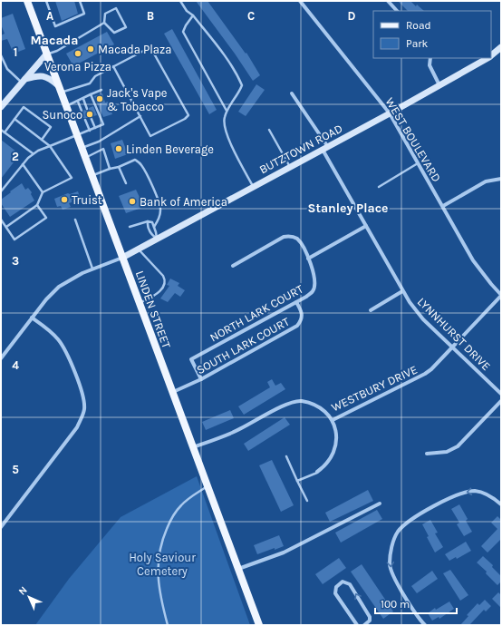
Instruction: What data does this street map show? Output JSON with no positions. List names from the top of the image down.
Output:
{
  "streets": {
    "main road": ["LINDEN STREET"],
    "street": [
      "WEST BOULEVARD",
      "BUTZTOWN ROAD",
      "NORTH LARK COURT",
      "LYNNHURST DRIVE",
      "SOUTH LARK COURT",
      "WESTBURY DRIVE"
    ]
  },
  "crossings": [
    ["WEST BOULEVARD", "BUTZTOWN ROAD"],
    ["WEST BOULEVARD", "WESTBURY DRIVE"],
    ["BUTZTOWN ROAD", "LINDEN STREET"],
    ["BUTZTOWN ROAD", "LYNNHURST DRIVE"],
    ["LINDEN STREET", "SOUTH LARK COURT"],
    ["LINDEN STREET", "WESTBURY DRIVE"],
    ["NORTH LARK COURT", "SOUTH LARK COURT"],
    ["LYNNHURST DRIVE", "WESTBURY DRIVE"]
  ],
  "districts": ["Macada", "Stanley Place"],
  "parks": ["Holy Saviour Cemetery"],
  "places": [
    "Macada Plaza",
    "Verona Pizza",
    "Jack's Vape & Tobacco",
    "Sunoco",
    "Linden Beverage",
    "Truist",
    "Bank of America"
  ],
  "legend": ["Road", "Park"],
  "scale_bar": "100 m",
  "north": "top left",
  "grid": {
    "columns": [
      "A",
      "B",
      "C",
      "D"
    ],
    "rows": [
      "1",
      "2",
      "3",
      "4",
      "5"
    ]
  }
}
